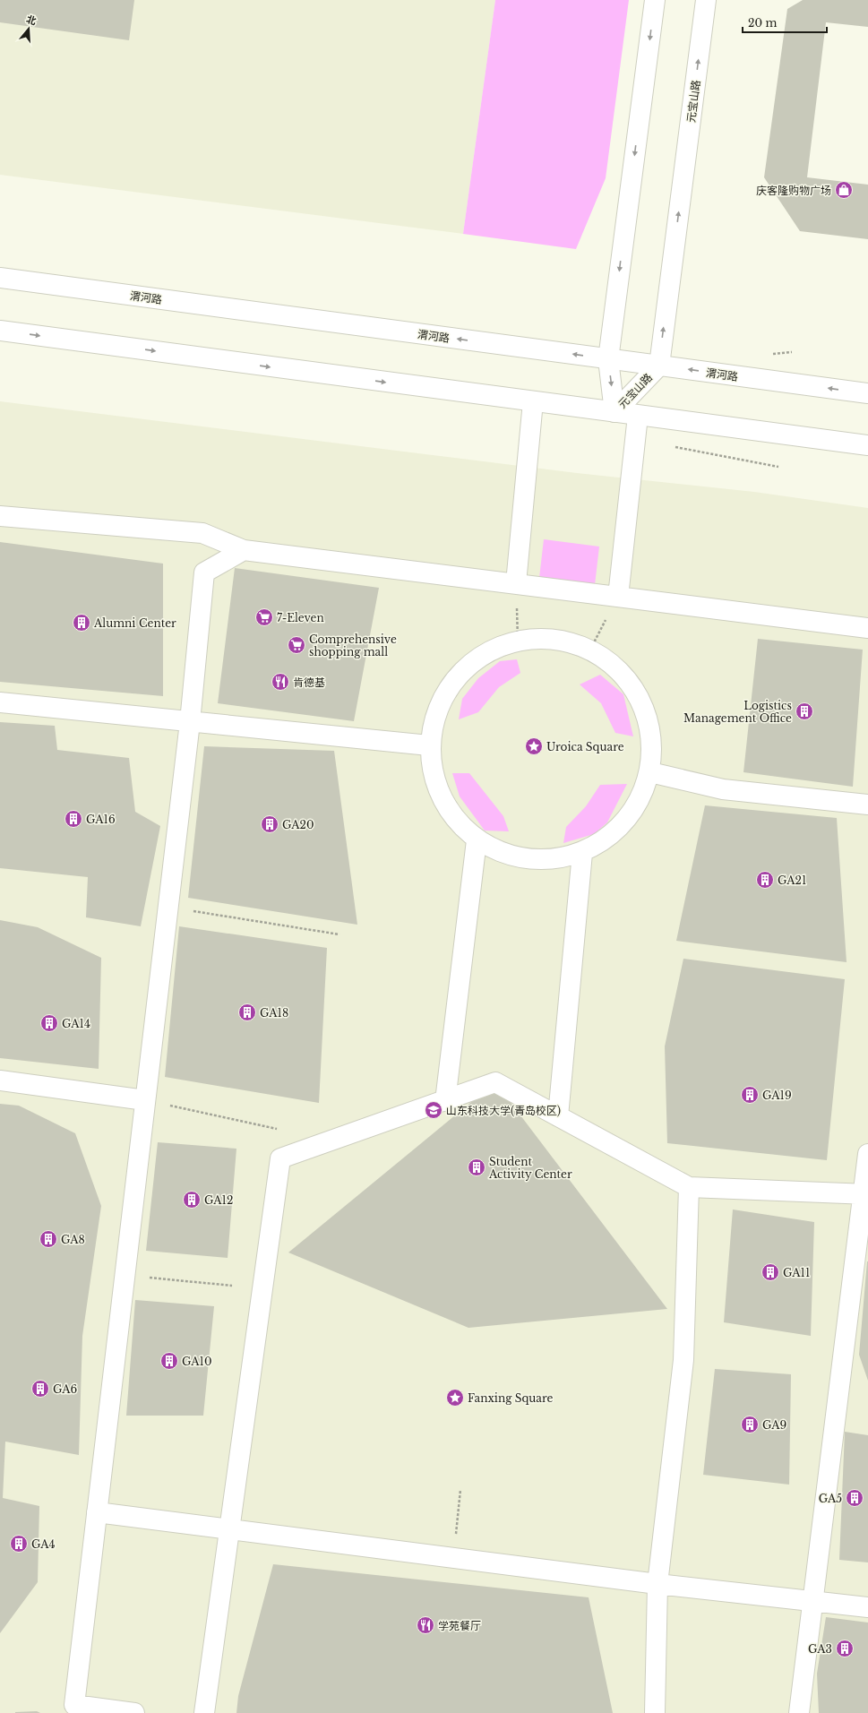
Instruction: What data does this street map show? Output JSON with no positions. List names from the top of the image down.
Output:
{
  "streets": {
    "street": ["元宝山路", "渭河路"]
  },
  "crossings": [
    ["元宝山路", "渭河路"]
  ],
  "places": {
    "shop": ["庆客隆购物广场"],
    "supermarket": ["7-Eleven", "Comprehensive shopping mall"],
    "building": [
      "Alumni Center",
      "Logistics Management Office",
      "GA16",
      "GA20",
      "GA21",
      "GA18",
      "GA14",
      "GA19",
      "Student Activity Center",
      "GA12",
      "GA8",
      "GA11",
      "GA10",
      "GA6",
      "GA9",
      "GA5",
      "GA4",
      "GA3"
    ],
    "restaurant": ["肯德基", "学苑餐厅"],
    "place": ["Uroica Square", "Fanxing Square"],
    "school or university": ["山东科技大学(青岛校区)"]
  },
  "scale_bar": "20 m",
  "north": "top"
}
